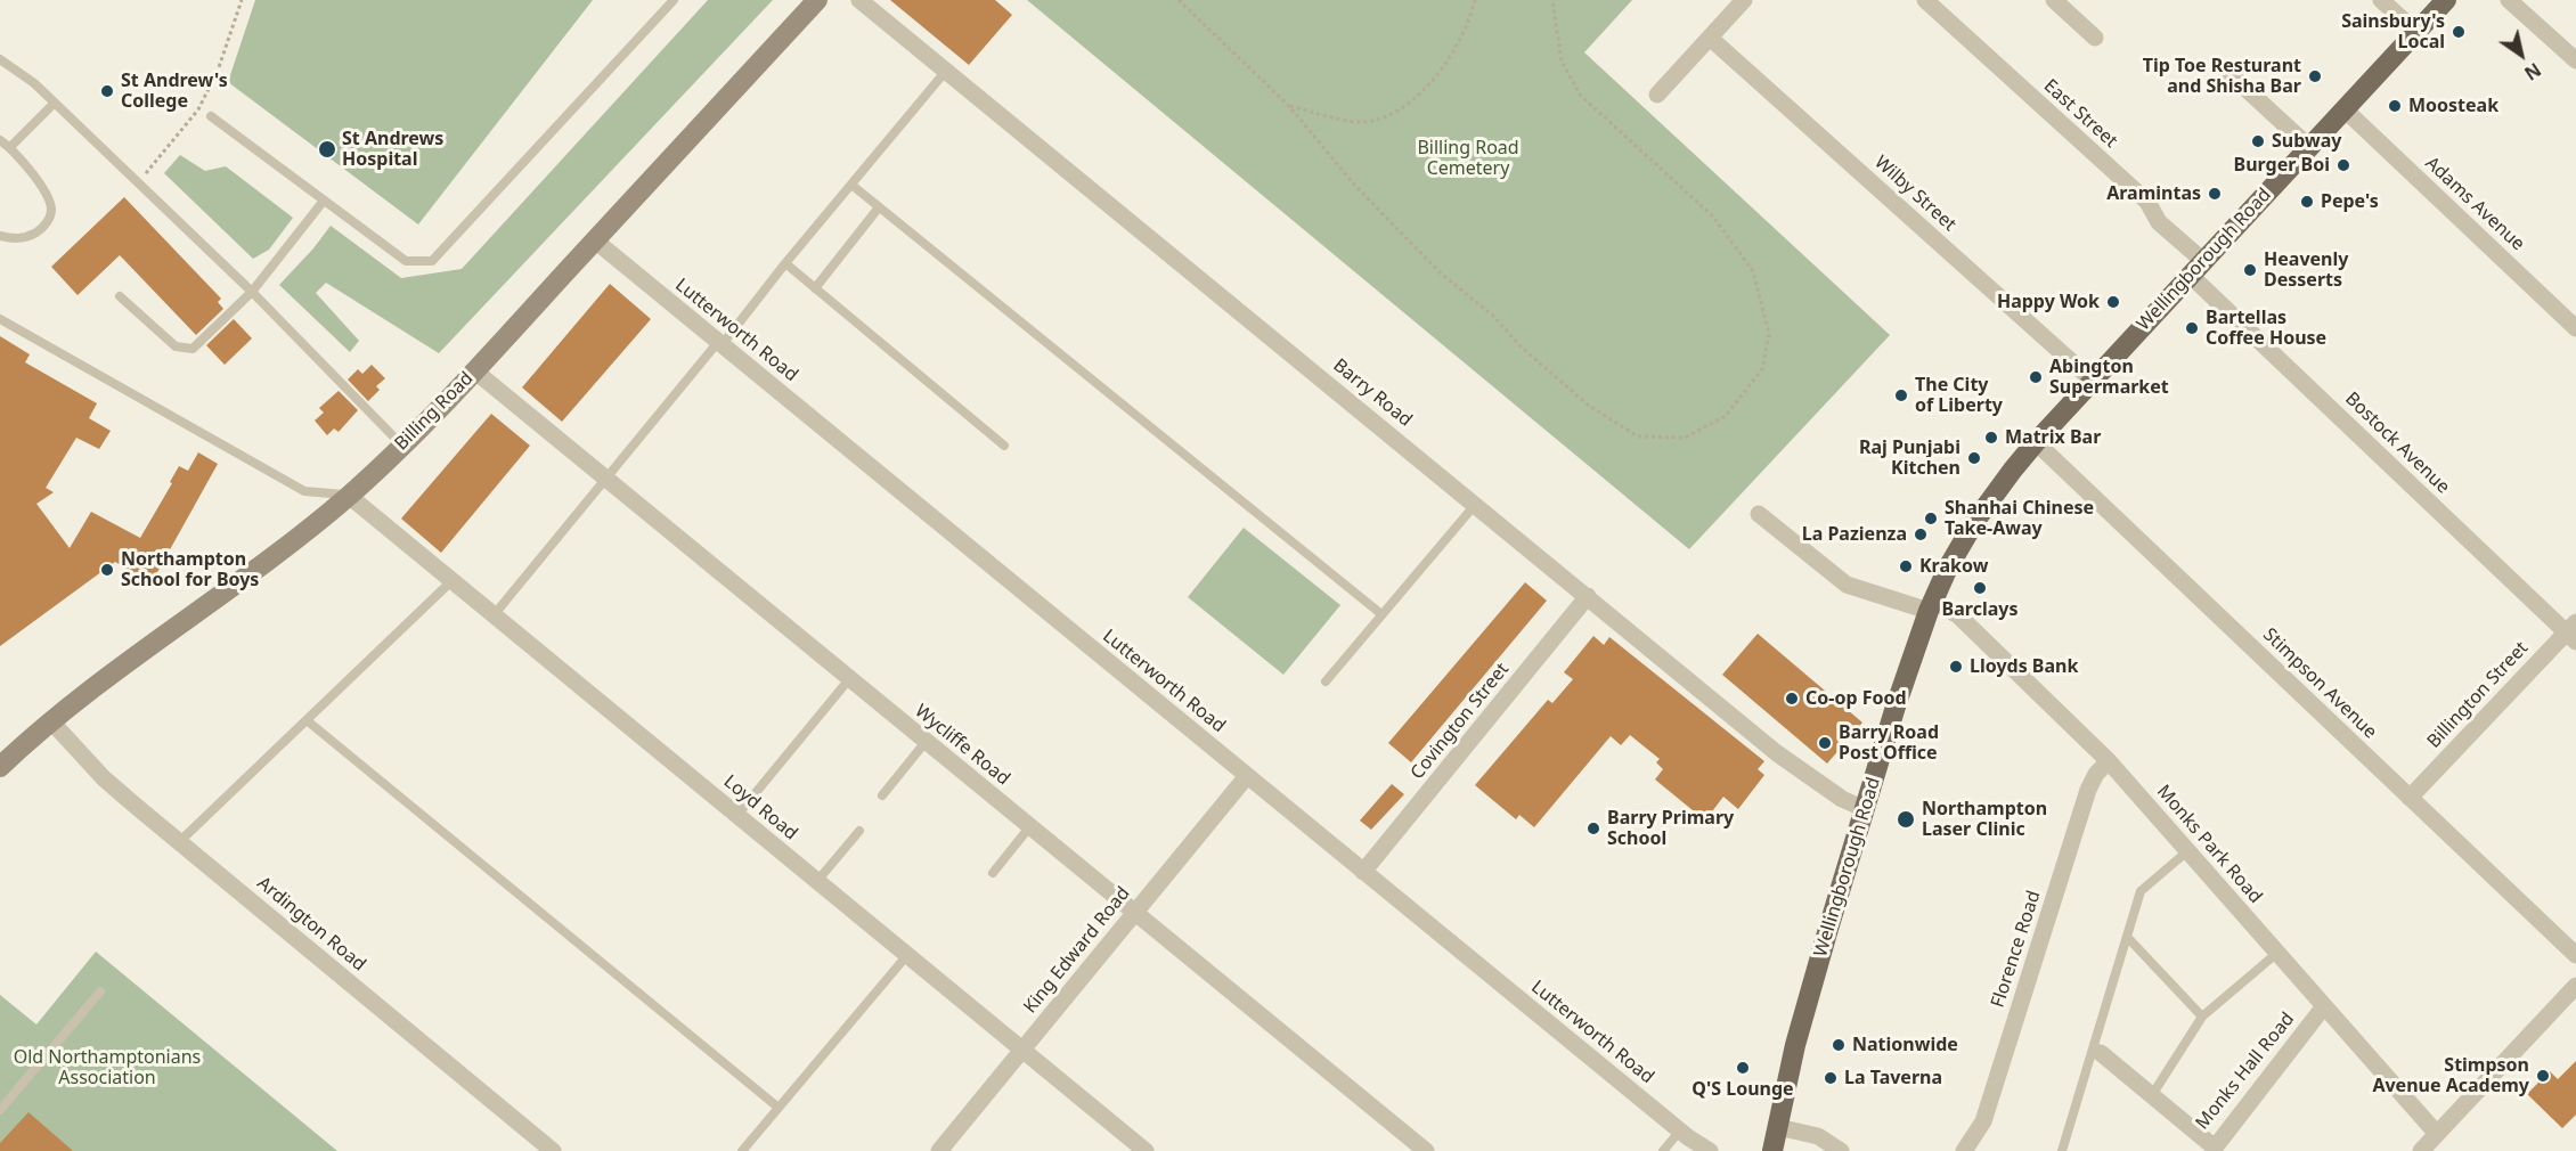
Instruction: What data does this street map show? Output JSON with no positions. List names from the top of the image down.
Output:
{
  "streets": {
    "main road": ["Wellingborough Road"],
    "street": [
      "East Street",
      "Wilby Street",
      "Adams Avenue",
      "Lutterworth Road",
      "Barry Road",
      "Billing Road",
      "Bostock Avenue",
      "Stimpson Avenue",
      "Billington Street",
      "Covington Street",
      "Wycliffe Road",
      "Loyd Road",
      "Monks Park Road",
      "Ardington Road",
      "Florence Road",
      "King Edward Road",
      "Monks Hall Road"
    ]
  },
  "crossings": [
    ["East Street", "Wellingborough Road"],
    ["East Street", "Bostock Avenue"],
    ["Wilby Street", "Wellingborough Road"],
    ["Adams Avenue", "Wellingborough Road"],
    ["Wellingborough Road", "Barry Road"],
    ["Wellingborough Road", "Bostock Avenue"],
    ["Wellingborough Road", "Stimpson Avenue"],
    ["Wellingborough Road", "Monks Park Road"],
    ["Lutterworth Road", "Billing Road"],
    ["Lutterworth Road", "Covington Street"],
    ["Lutterworth Road", "King Edward Road"],
    ["Barry Road", "Covington Street"],
    ["Billing Road", "Wycliffe Road"],
    ["Billing Road", "Loyd Road"],
    ["Billing Road", "Ardington Road"],
    ["Bostock Avenue", "Billington Street"],
    ["Stimpson Avenue", "Billington Street"],
    ["Wycliffe Road", "King Edward Road"],
    ["Loyd Road", "King Edward Road"],
    ["Monks Park Road", "Florence Road"],
    ["Monks Park Road", "Monks Hall Road"]
  ],
  "parks": ["Billing Road Cemetery", "Old Northamptonians Association"],
  "places": [
    "Sainsbury's Local",
    "Tip Toe Resturant and Shisha Bar",
    "St Andrew's College",
    "Moosteak",
    "Subway",
    "St Andrews Hospital",
    "Burger Boi",
    "Aramintas",
    "Pepe's",
    "Heavenly Desserts",
    "Happy Wok",
    "Bartellas Coffee House",
    "Abington Supermarket",
    "The City of Liberty",
    "Matrix Bar",
    "Raj Punjabi Kitchen",
    "Shanhai Chinese Take-Away",
    "La Pazienza",
    "Krakow",
    "Northampton School for Boys",
    "Barclays",
    "Lloyds Bank",
    "Co-op Food",
    "Barry Road Post Office",
    "Northampton Laser Clinic",
    "Barry Primary School",
    "Nationwide",
    "Q'S Lounge",
    "Stimpson Avenue Academy",
    "La Taverna"
  ],
  "north": "bottom right"
}
